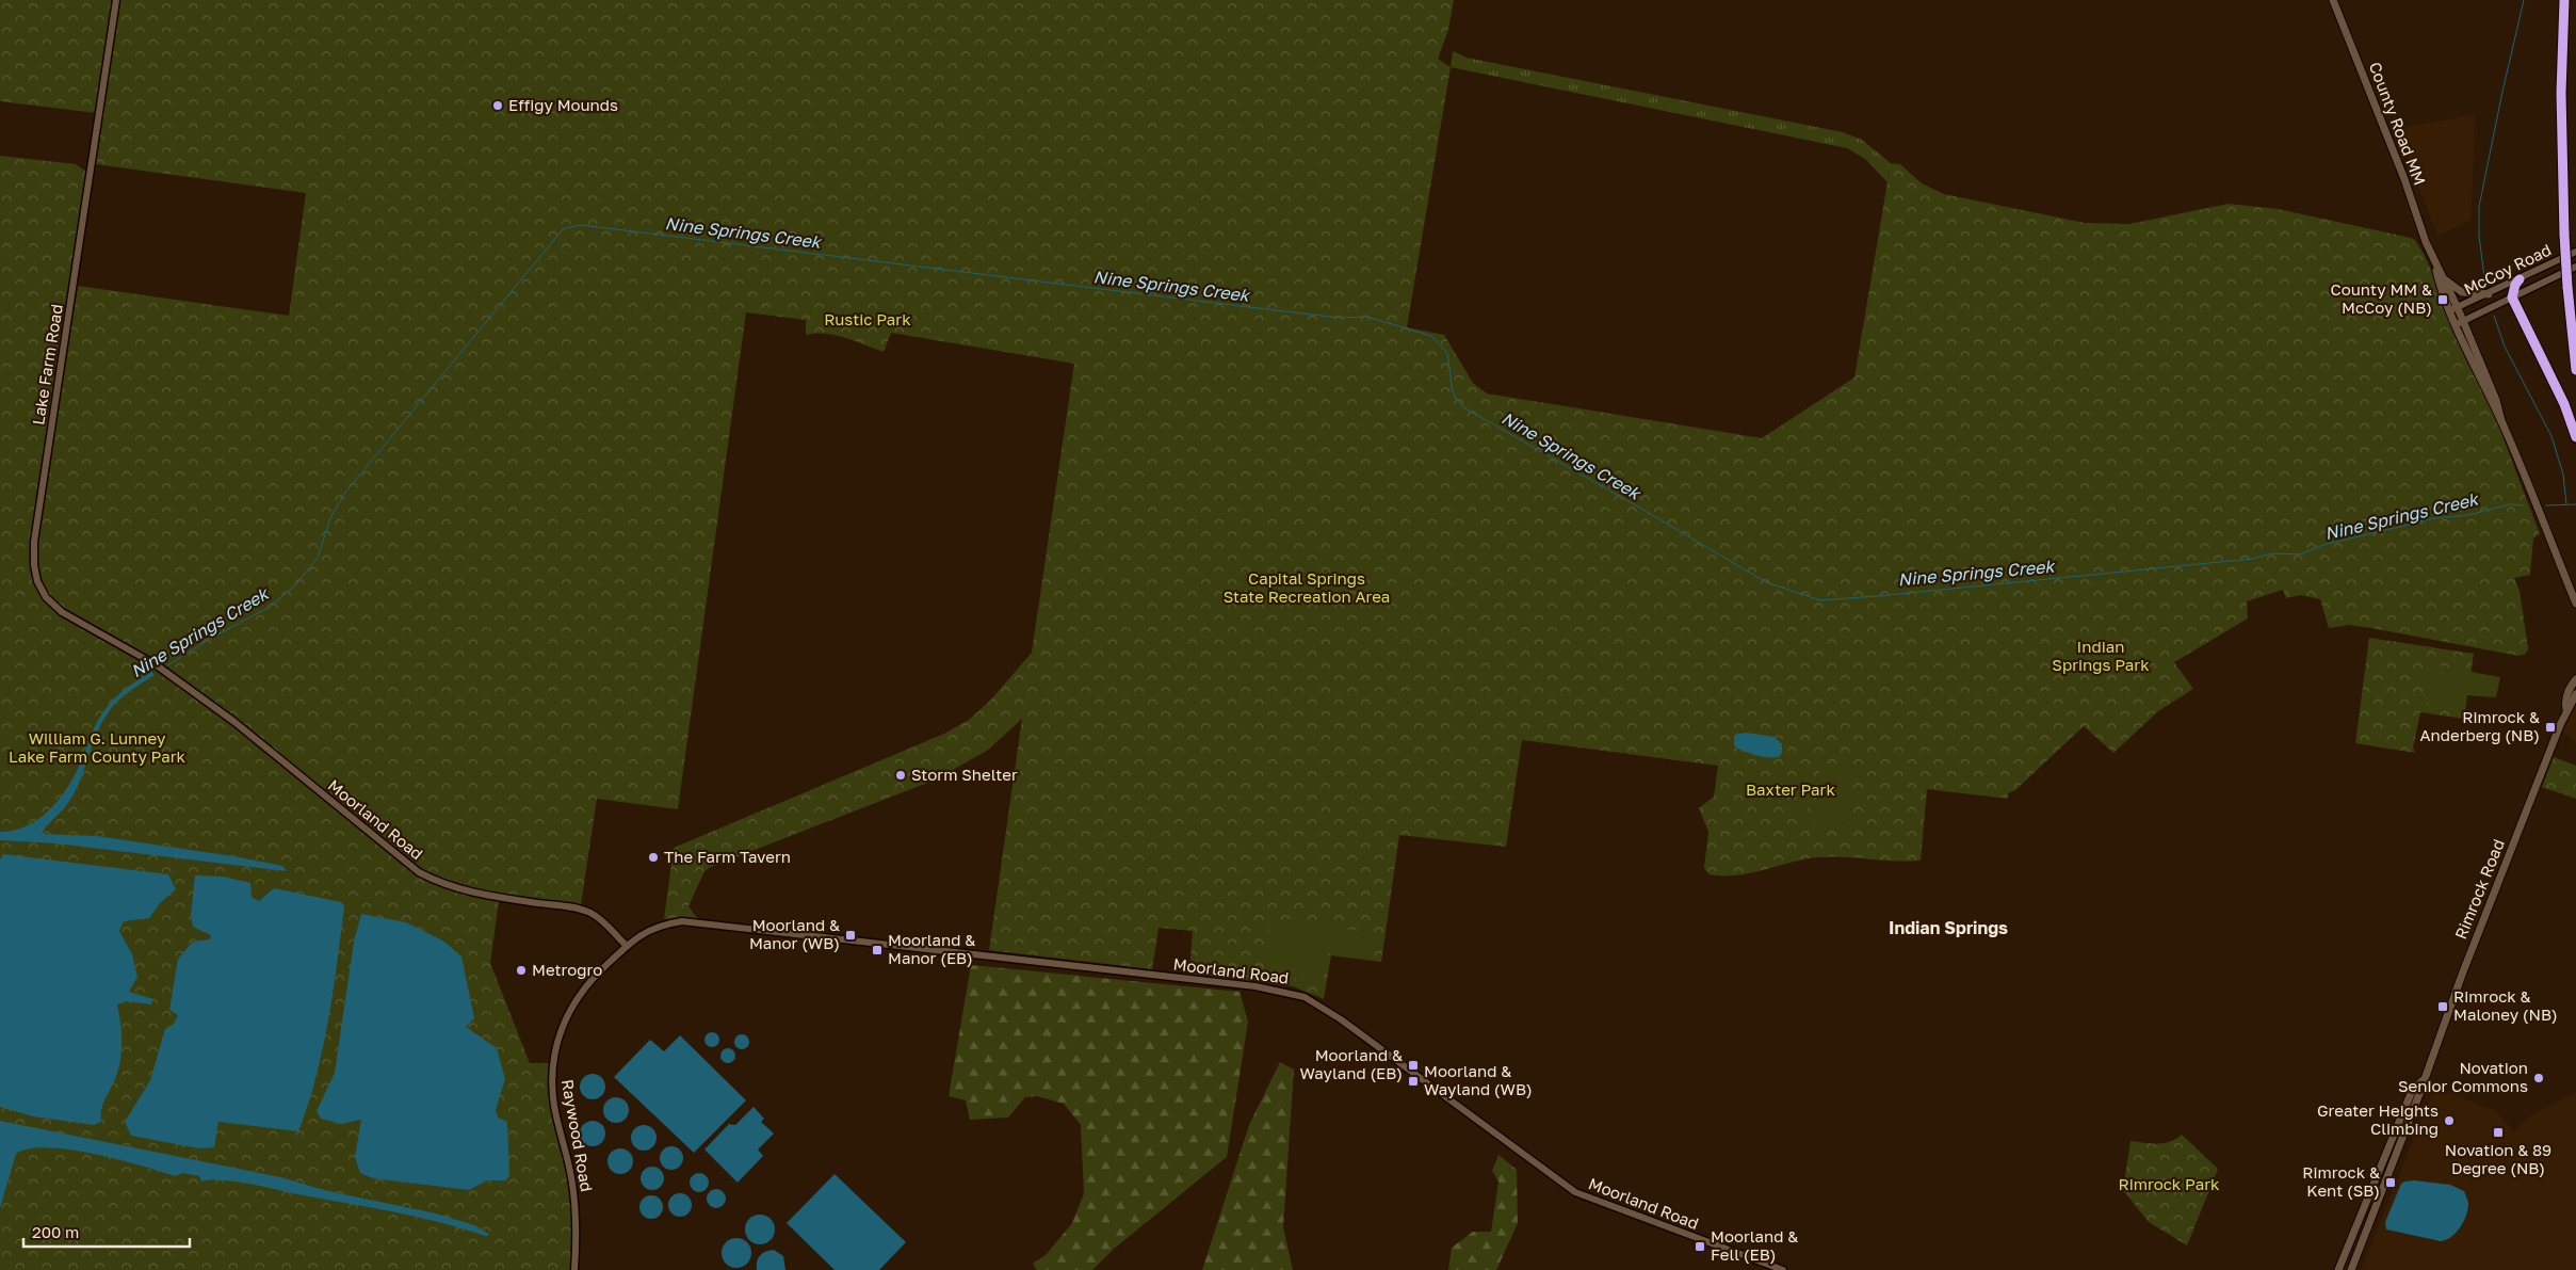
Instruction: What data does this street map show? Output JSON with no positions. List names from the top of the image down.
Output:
{
  "streets": {
    "main road": ["County Road MM", "Rimrock Road"],
    "street": [
      "McCoy Road",
      "Lake Farm Road",
      "Moorland Road",
      "Raywood Road"
    ]
  },
  "crossings": [
    ["County Road MM", "McCoy Road"],
    ["Lake Farm Road", "Moorland Road"],
    ["Moorland Road", "Raywood Road"]
  ],
  "districts": ["Indian Springs"],
  "water": ["Nine Springs Creek"],
  "parks": [
    "Rustic Park",
    "Capital Springs State Recreation Area",
    "Indian Springs Park",
    "William G. Lunney Lake Farm County Park",
    "Baxter Park",
    "Rimrock Park"
  ],
  "places": {
    "other": [
      "Effigy Mounds",
      "Storm Shelter",
      "The Farm Tavern",
      "Metrogro",
      "Novation Senior Commons",
      "Greater Heights Climbing"
    ],
    "transit": [
      "County MM & McCoy (NB)",
      "Rimrock & Anderberg (NB)",
      "Moorland & Manor (WB)",
      "Moorland & Manor (EB)",
      "Rimrock & Maloney (NB)",
      "Moorland & Wayland (EB)",
      "Moorland & Wayland (WB)",
      "Novation & 89 Degree (NB)",
      "Rimrock & Kent (SB)",
      "Moorland & Fell (EB)"
    ]
  },
  "scale_bar": "200 m"
}
